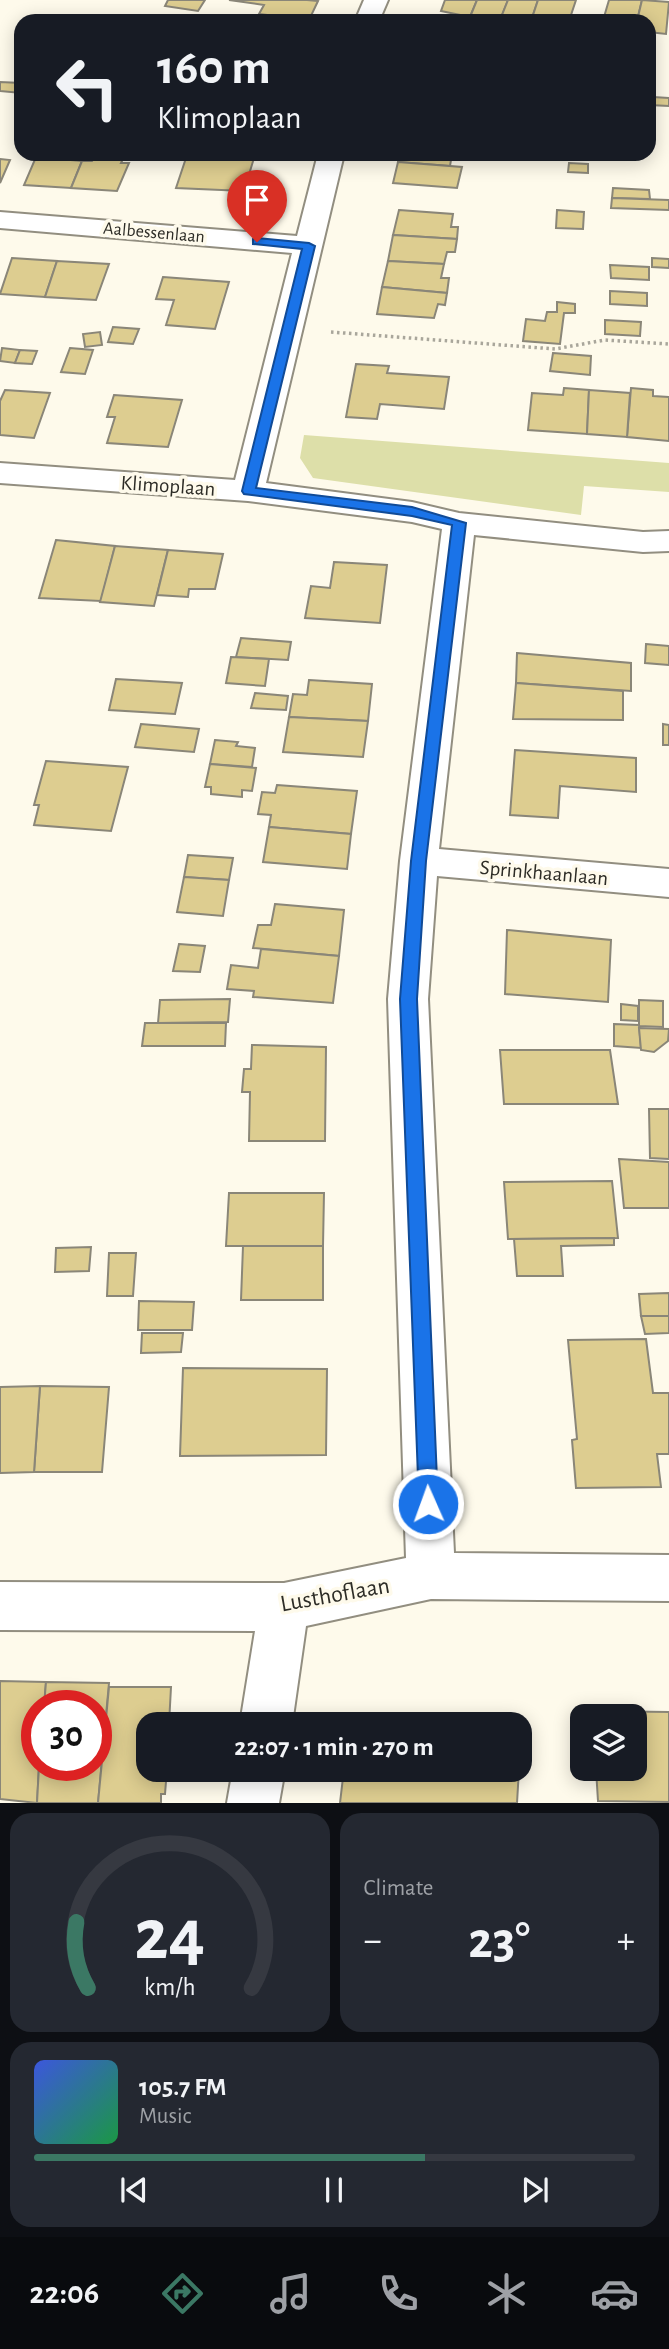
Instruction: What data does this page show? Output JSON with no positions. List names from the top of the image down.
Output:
{
  "streets": {
    "street": [
      "Aalbessenlaan",
      "Klimoplaan",
      "Sprinkhaanlaan",
      "Lusthoflaan"
    ]
  },
  "page": {
    "turn": ["160 m", "Klimoplaan"],
    "limit": "30",
    "trip": "22:07 · 1 min · 270 m",
    "tile": "Climate",
    "heat": ["−", "23°", "+"],
    "song": ["105.7 FM", "Music"],
    "tabs": "22:06",
    "gauge": ["24", "km/h"]
  }
}
